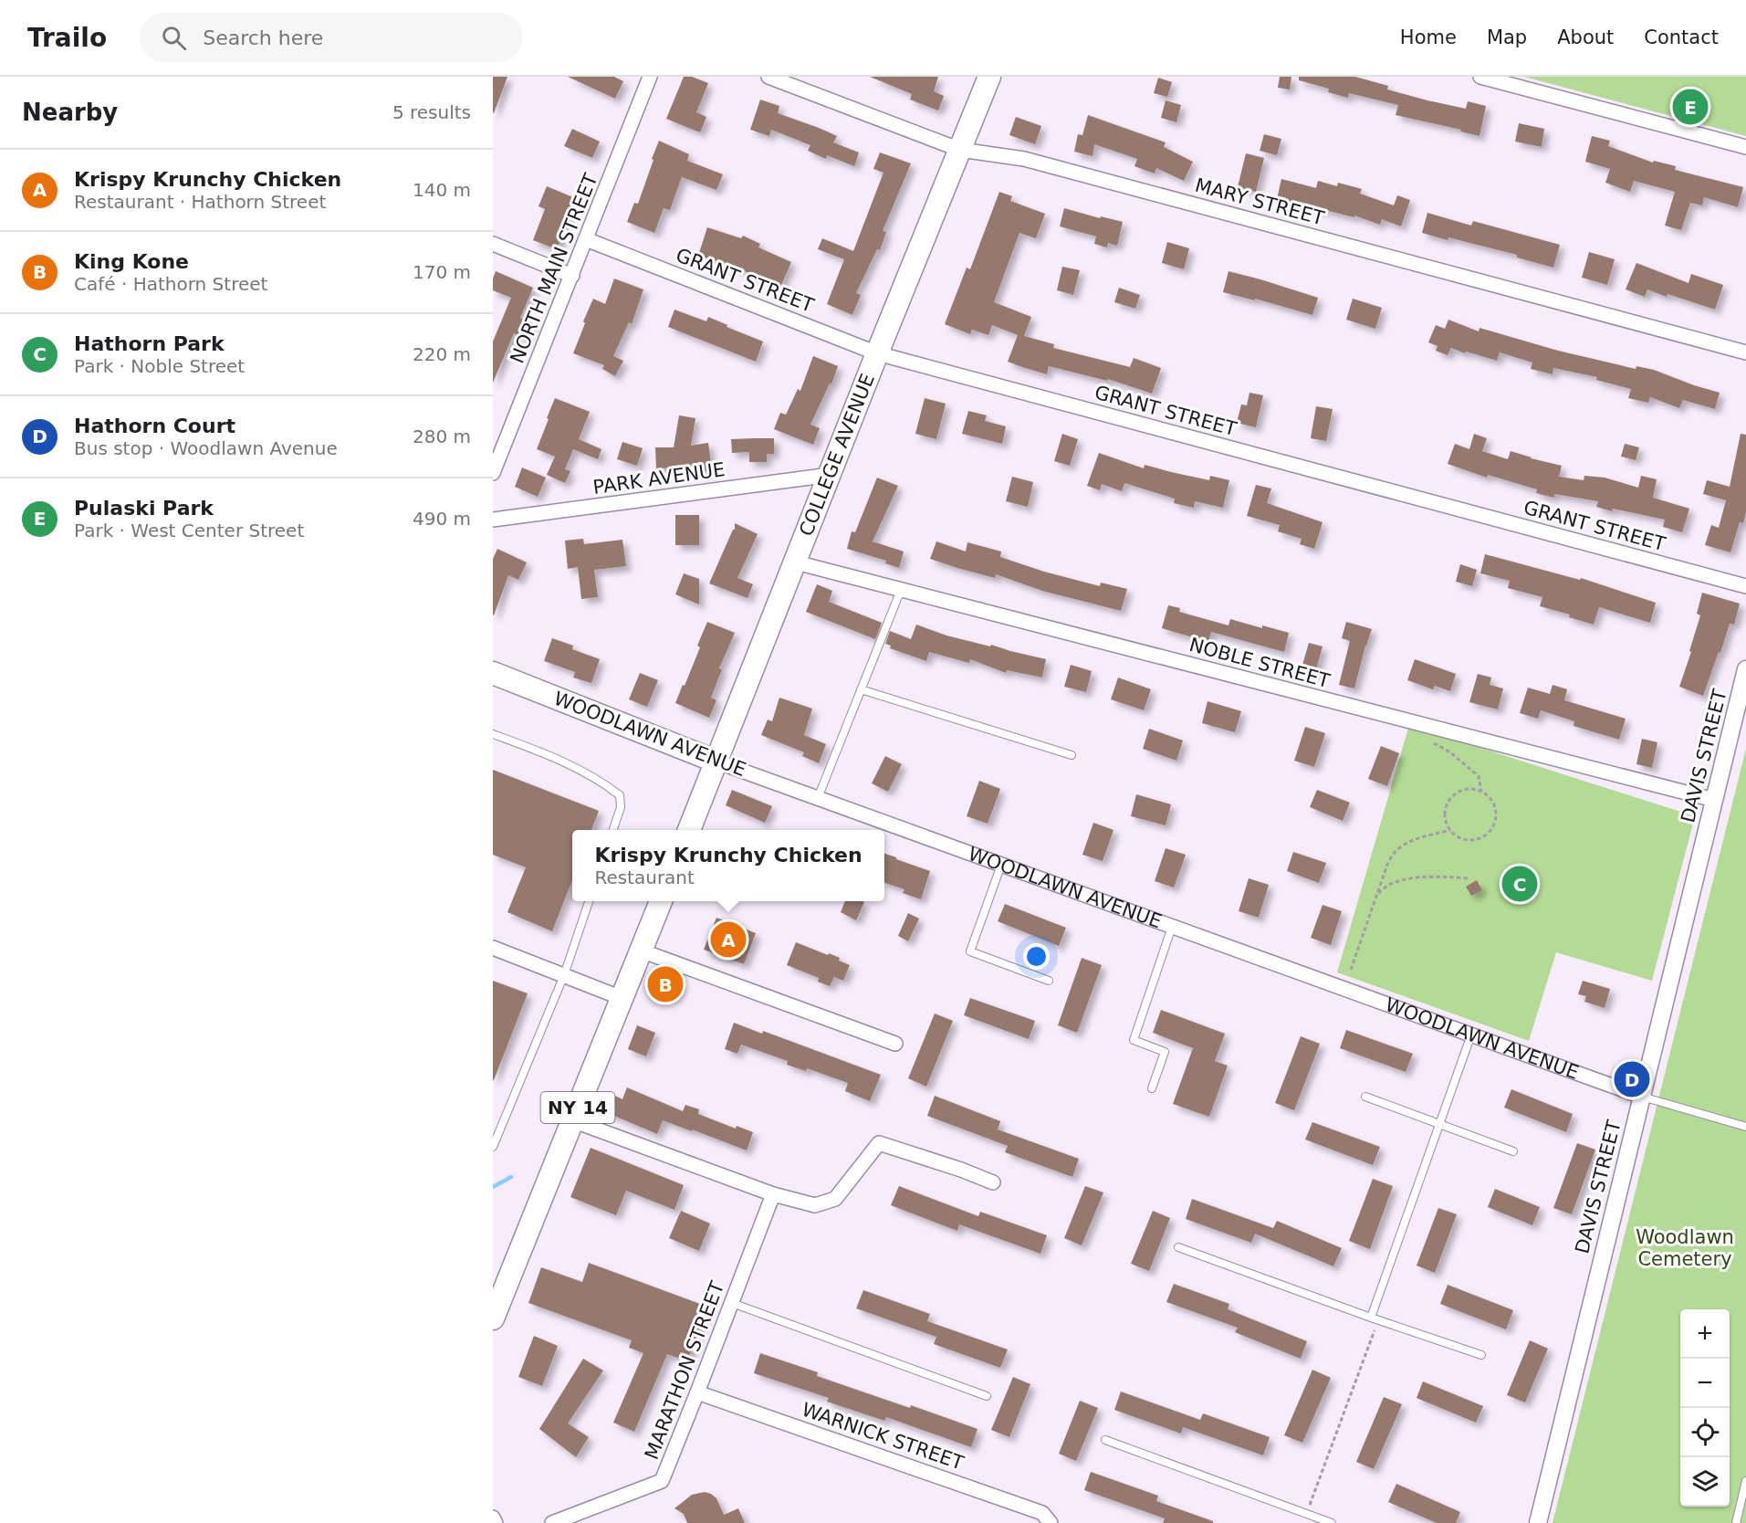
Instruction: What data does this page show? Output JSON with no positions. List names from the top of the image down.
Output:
{
  "streets": {
    "main road": ["COLLEGE AVENUE", "WOODLAWN AVENUE", "NY 14"],
    "street": [
      "MARY STREET",
      "NORTH MAIN STREET",
      "GRANT STREET",
      "PARK AVENUE",
      "NOBLE STREET",
      "DAVIS STREET",
      "MARATHON STREET",
      "WARNICK STREET"
    ]
  },
  "crossings": [
    ["MARY STREET", "COLLEGE AVENUE"],
    ["NORTH MAIN STREET", "GRANT STREET"],
    ["GRANT STREET", "COLLEGE AVENUE"],
    ["COLLEGE AVENUE", "PARK AVENUE"],
    ["COLLEGE AVENUE", "NOBLE STREET"],
    ["COLLEGE AVENUE", "WOODLAWN AVENUE"],
    ["NOBLE STREET", "DAVIS STREET"],
    ["WOODLAWN AVENUE", "DAVIS STREET"],
    ["MARATHON STREET", "WARNICK STREET"]
  ],
  "parks": ["Woodlawn Cemetery"],
  "page": {
    "header": "Trailo",
    "search": "Search here",
    "nav": [
      "Home",
      "Map",
      "About",
      "Contact"
    ],
    "heading": ["Nearby", "5 results"],
    "pins": [
      "E",
      "C",
      "A",
      "B",
      "D"
    ],
    "list": [
      {
        "mark": "A",
        "name": "Krispy Krunchy Chicken",
        "note": "Restaurant · Hathorn Street",
        "value": "140 m"
      },
      {
        "mark": "B",
        "name": "King Kone",
        "note": "Café · Hathorn Street",
        "value": "170 m"
      },
      {
        "mark": "C",
        "name": "Hathorn Park",
        "note": "Park · Noble Street",
        "value": "220 m"
      },
      {
        "mark": "D",
        "name": "Hathorn Court",
        "note": "Bus stop · Woodlawn Avenue",
        "value": "280 m"
      },
      {
        "mark": "E",
        "name": "Pulaski Park",
        "note": "Park · West Center Street",
        "value": "490 m"
      }
    ],
    "popup": ["Krispy Krunchy Chicken", "Restaurant"],
    "map_buttons": ["+", "−"]
  }
}
